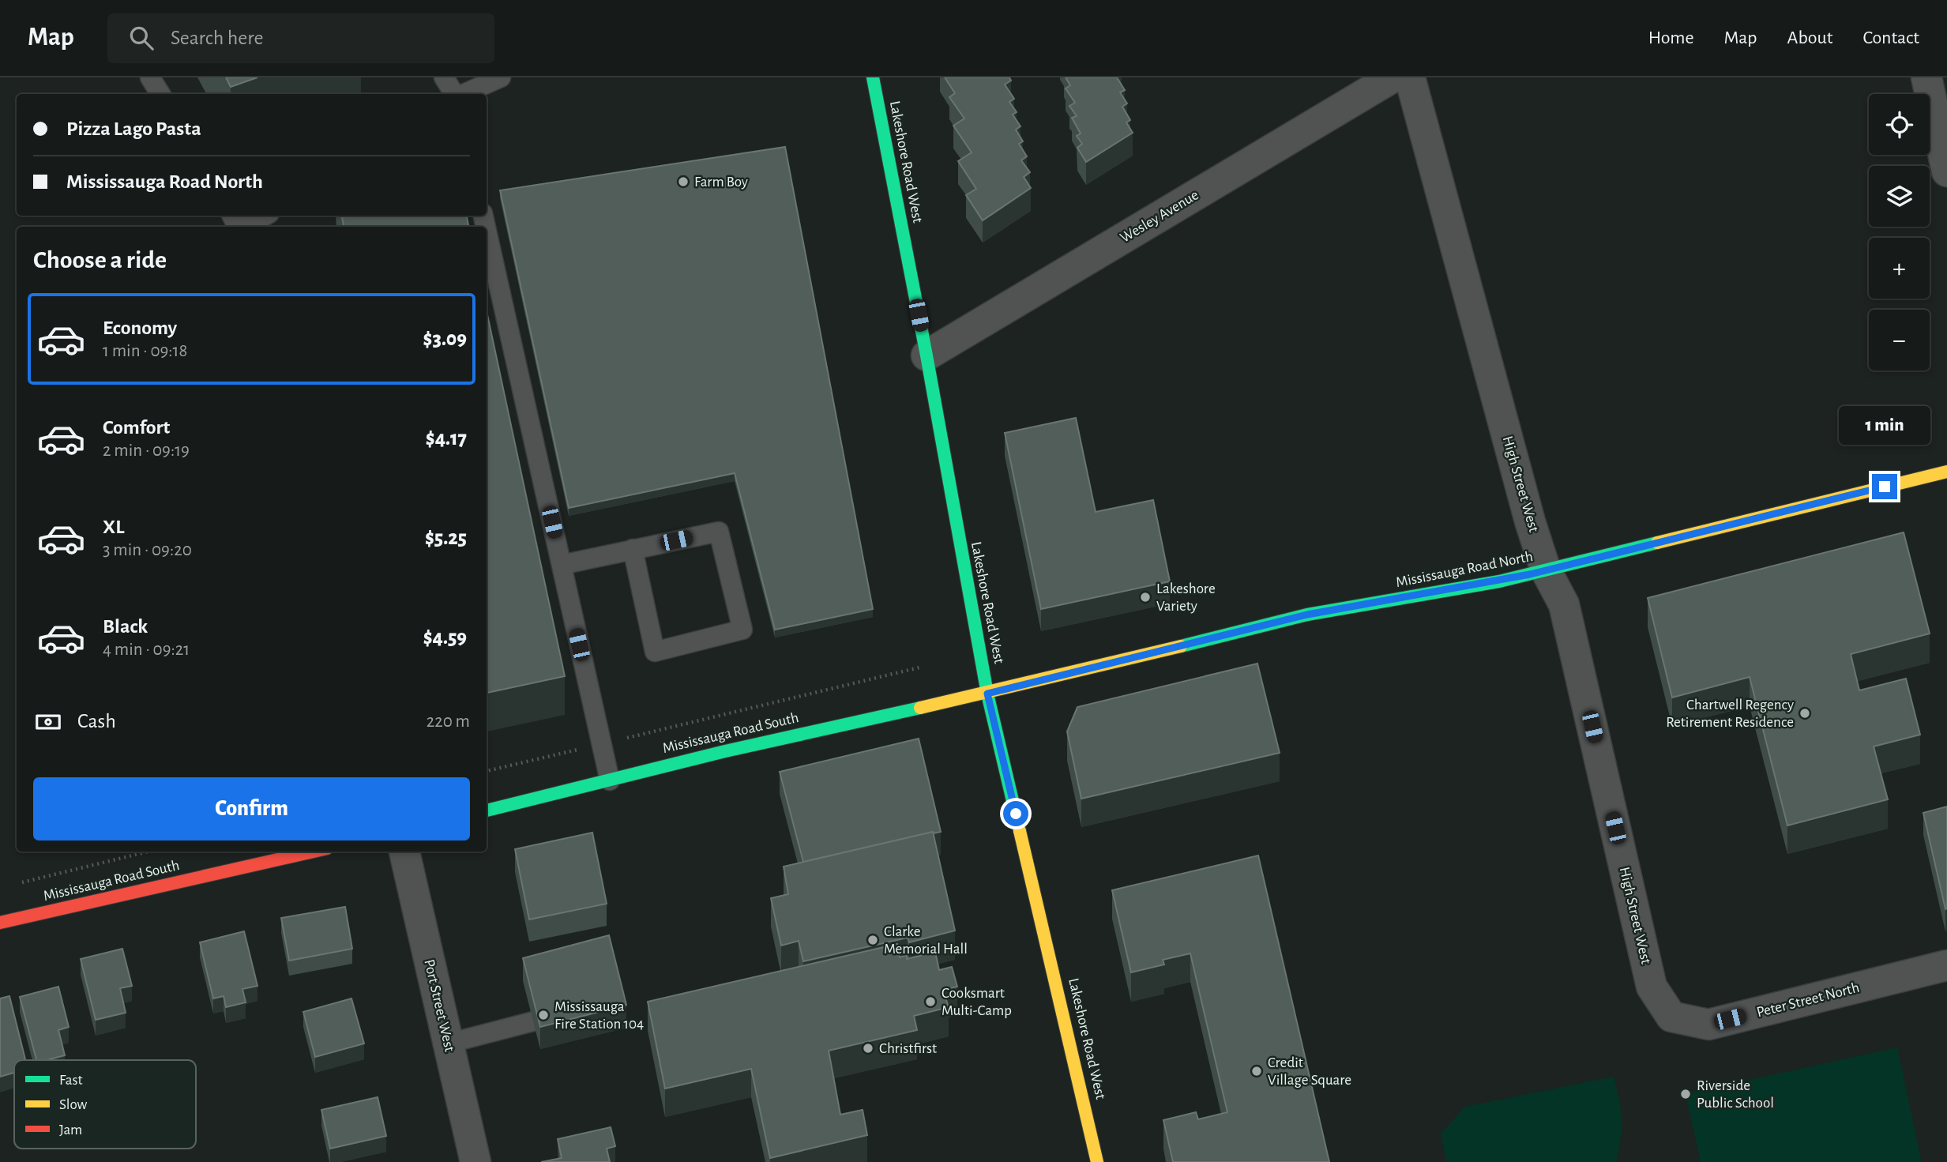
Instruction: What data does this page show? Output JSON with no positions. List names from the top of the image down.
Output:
{
  "streets": {
    "main road": ["Lakeshore Road West", "Mississauga Road North", "Mississauga Road South"],
    "street": [
      "Wesley Avenue",
      "High Street West",
      "Peter Street North",
      "Port Street West"
    ]
  },
  "crossings": [
    ["Lakeshore Road West", "Wesley Avenue"],
    ["Lakeshore Road West", "Mississauga Road North"],
    ["Lakeshore Road West", "Mississauga Road South"],
    ["High Street West", "Mississauga Road North"],
    ["High Street West", "Peter Street North"],
    ["Mississauga Road North", "Mississauga Road South"]
  ],
  "places": [
    "Farm Boy",
    "Lakeshore Variety",
    "Chartwell Regency Retirement Residence",
    "Clarke Memorial Hall",
    "Cooksmart Multi-Camp",
    "Mississauga Fire Station 104",
    "Christfirst",
    "Credit Village Square",
    "Riverside Public School"
  ],
  "legend": ["Fast", "Slow", "Jam"],
  "page": {
    "header": "Map",
    "search": "Search here",
    "nav": [
      "Home",
      "Map",
      "About",
      "Contact"
    ],
    "map_buttons": ["+", "−"],
    "banner": ["Pizza Lago Pasta", "Mississauga Road North"],
    "heading": "Choose a ride",
    "list": [
      {
        "name": "Economy",
        "note": "1 min · 09:18",
        "value": "$3.09"
      },
      {
        "name": "Comfort",
        "note": "2 min · 09:19",
        "value": "$4.17"
      },
      {
        "name": "XL",
        "note": "3 min · 09:20",
        "value": "$5.25"
      },
      {
        "name": "Black",
        "note": "4 min · 09:21",
        "value": "$4.59"
      }
    ],
    "bubble": "1 min",
    "pay": ["Cash", "220 m"],
    "buttons": "Confirm"
  }
}
